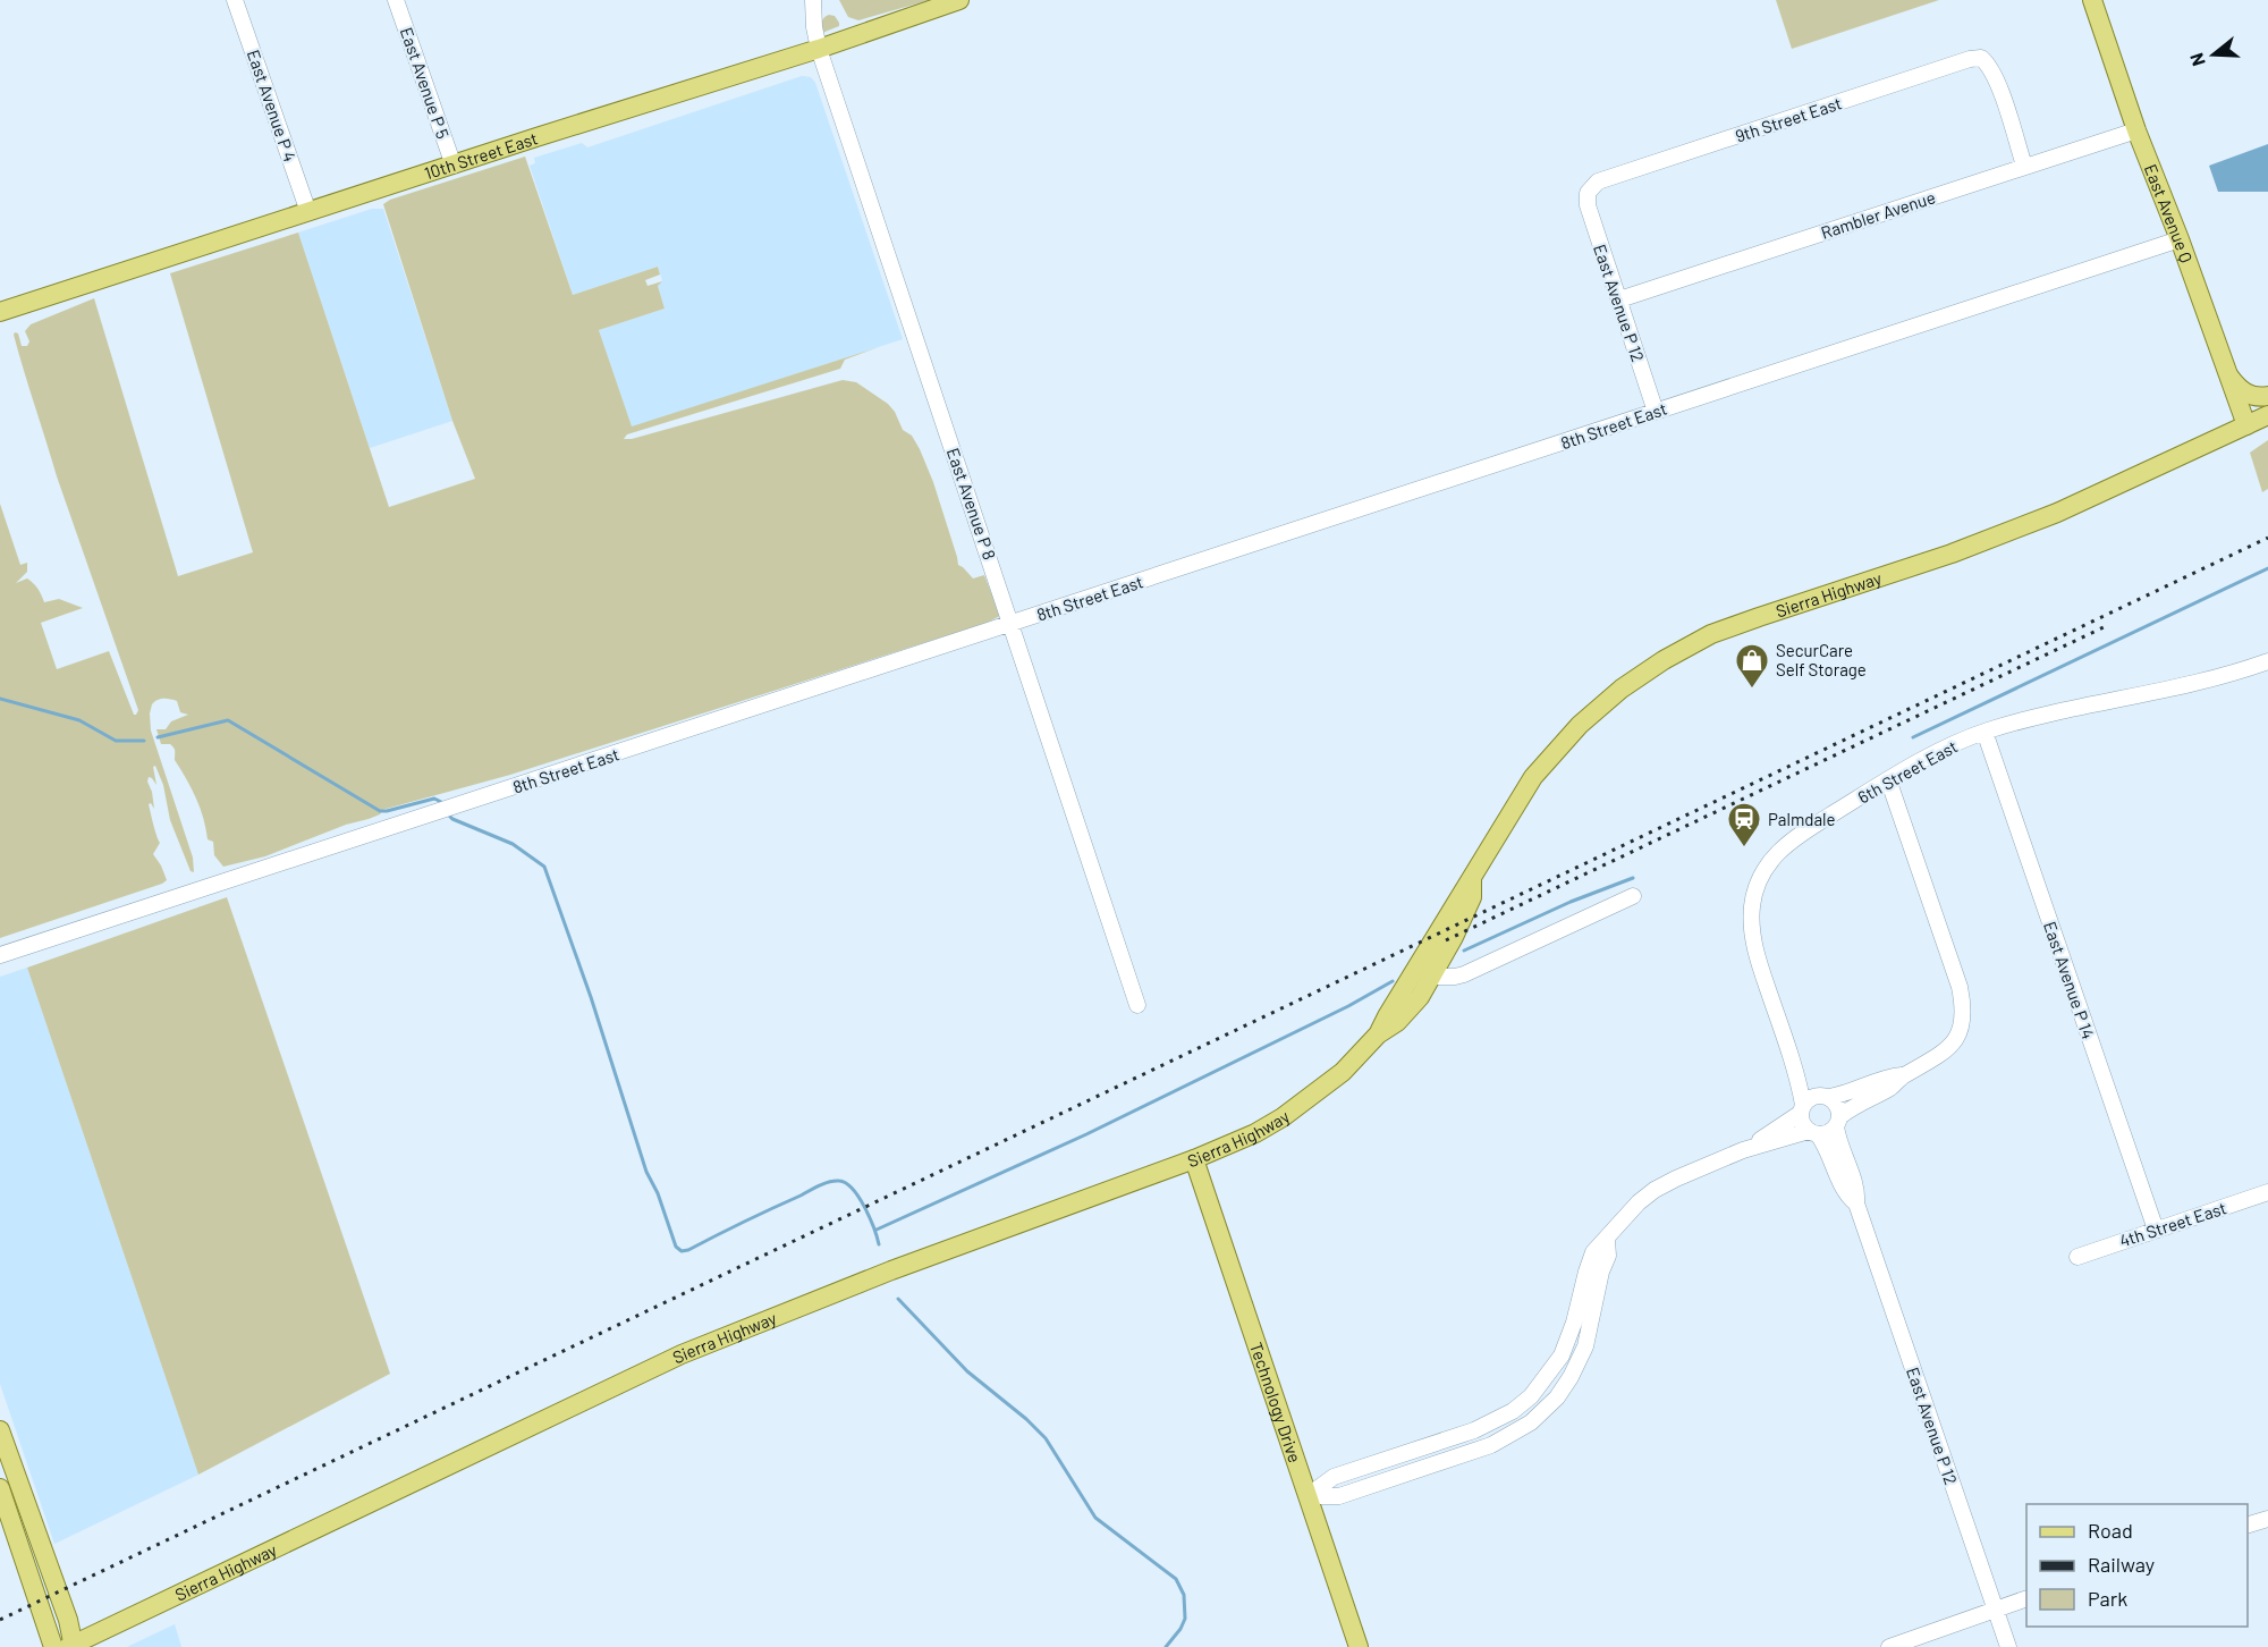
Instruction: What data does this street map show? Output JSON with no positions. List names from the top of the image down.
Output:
{
  "streets": {
    "main road": [
      "10th Street East",
      "East Avenue Q",
      "Sierra Highway",
      "Technology Drive"
    ],
    "street": [
      "East Avenue P 5",
      "East Avenue P 4",
      "9th Street East",
      "Rambler Avenue",
      "East Avenue P 12",
      "8th Street East",
      "East Avenue P 8",
      "6th Street East",
      "East Avenue P 14",
      "4th Street East"
    ]
  },
  "crossings": [
    ["East Avenue P 5", "10th Street East"],
    ["East Avenue P 4", "10th Street East"],
    ["9th Street East", "Rambler Avenue"],
    ["9th Street East", "East Avenue P 12"],
    ["10th Street East", "East Avenue P 8"],
    ["East Avenue Q", "Rambler Avenue"],
    ["East Avenue Q", "8th Street East"],
    ["East Avenue Q", "Sierra Highway"],
    ["Rambler Avenue", "East Avenue P 12"],
    ["East Avenue P 12", "8th Street East"],
    ["East Avenue P 12", "6th Street East"],
    ["8th Street East", "East Avenue P 8"],
    ["Sierra Highway", "Technology Drive"],
    ["6th Street East", "East Avenue P 14"],
    ["East Avenue P 14", "4th Street East"]
  ],
  "places": {
    "shop": ["SecurCare Self Storage"],
    "station": ["Palmdale"]
  },
  "legend": ["Road", "Railway", "Park"],
  "north": "left"
}
